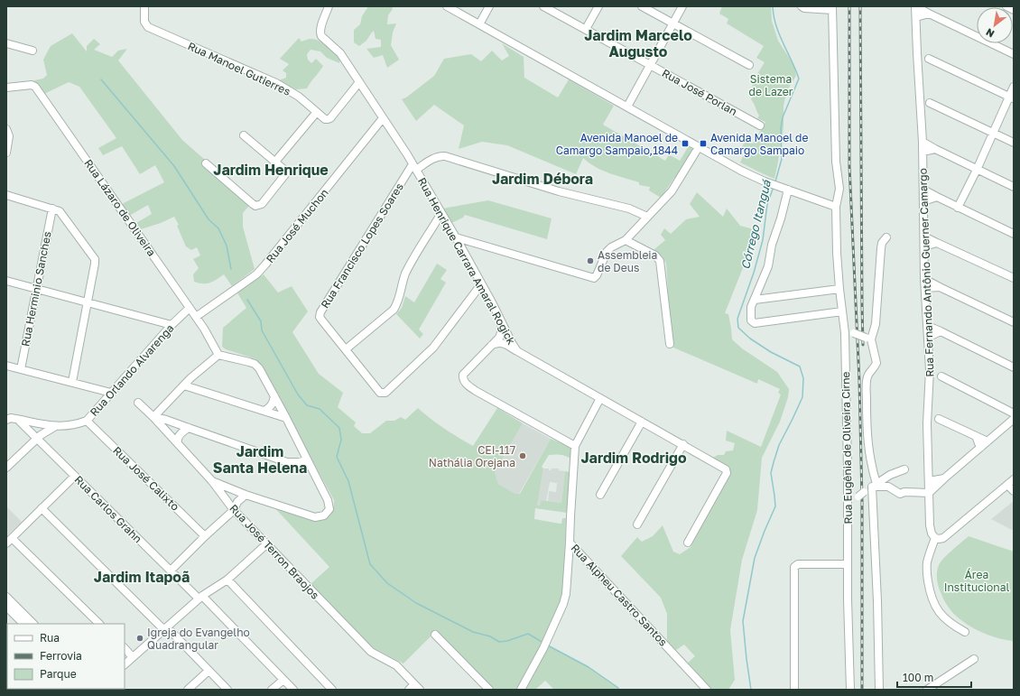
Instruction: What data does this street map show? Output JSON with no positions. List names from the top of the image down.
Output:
{
  "streets": {
    "street": [
      "Rua Manoel Gutierres",
      "Rua José Porlan",
      "Rua Lázaro de Oliveira",
      "Rua José Muchon",
      "Rua Francisco Lopes Soares",
      "Rua Henrique Carrara Amaral Rogick",
      "Rua Fernando Antônio Guerner Camargo",
      "Rua Herminio Sanches",
      "Rua Orlando Alvarenga",
      "Rua Eugênia de Oliveira Cirne",
      "Rua José Calixto",
      "Rua Carlos Grahn",
      "Rua José Terron Braojos",
      "Rua Alpheu Castro Santos"
    ]
  },
  "crossings": [
    ["Rua Manoel Gutierres", "Rua Henrique Carrara Amaral Rogick"],
    ["Rua Lázaro de Oliveira", "Rua José Muchon"],
    ["Rua Lázaro de Oliveira", "Rua Orlando Alvarenga"],
    ["Rua José Muchon", "Rua Henrique Carrara Amaral Rogick"],
    ["Rua Francisco Lopes Soares", "Rua Henrique Carrara Amaral Rogick"],
    ["Rua Orlando Alvarenga", "Rua José Calixto"],
    ["Rua Orlando Alvarenga", "Rua Carlos Grahn"]
  ],
  "districts": [
    "Jardim Marcelo Augusto",
    "Jardim Henrique",
    "Jardim Débora",
    "Jardim Santa Helena",
    "Jardim Rodrigo",
    "Jardim Itapoã"
  ],
  "water": ["Córrego Itanguá"],
  "parks": ["Sistema de Lazer", "Área Institucional"],
  "places": {
    "transit": ["Avenida Manoel de Camargo Sampaio,1844", "Avenida Manoel de Camargo Sampaio"],
    "other": ["Assembleia de Deus", "CEI-117 Nathália Orejana", "Igreja do Evangelho Quadrangular"]
  },
  "legend": ["Rua", "Ferrovia", "Parque"],
  "scale_bar": "100 m",
  "north": "bottom left"
}
